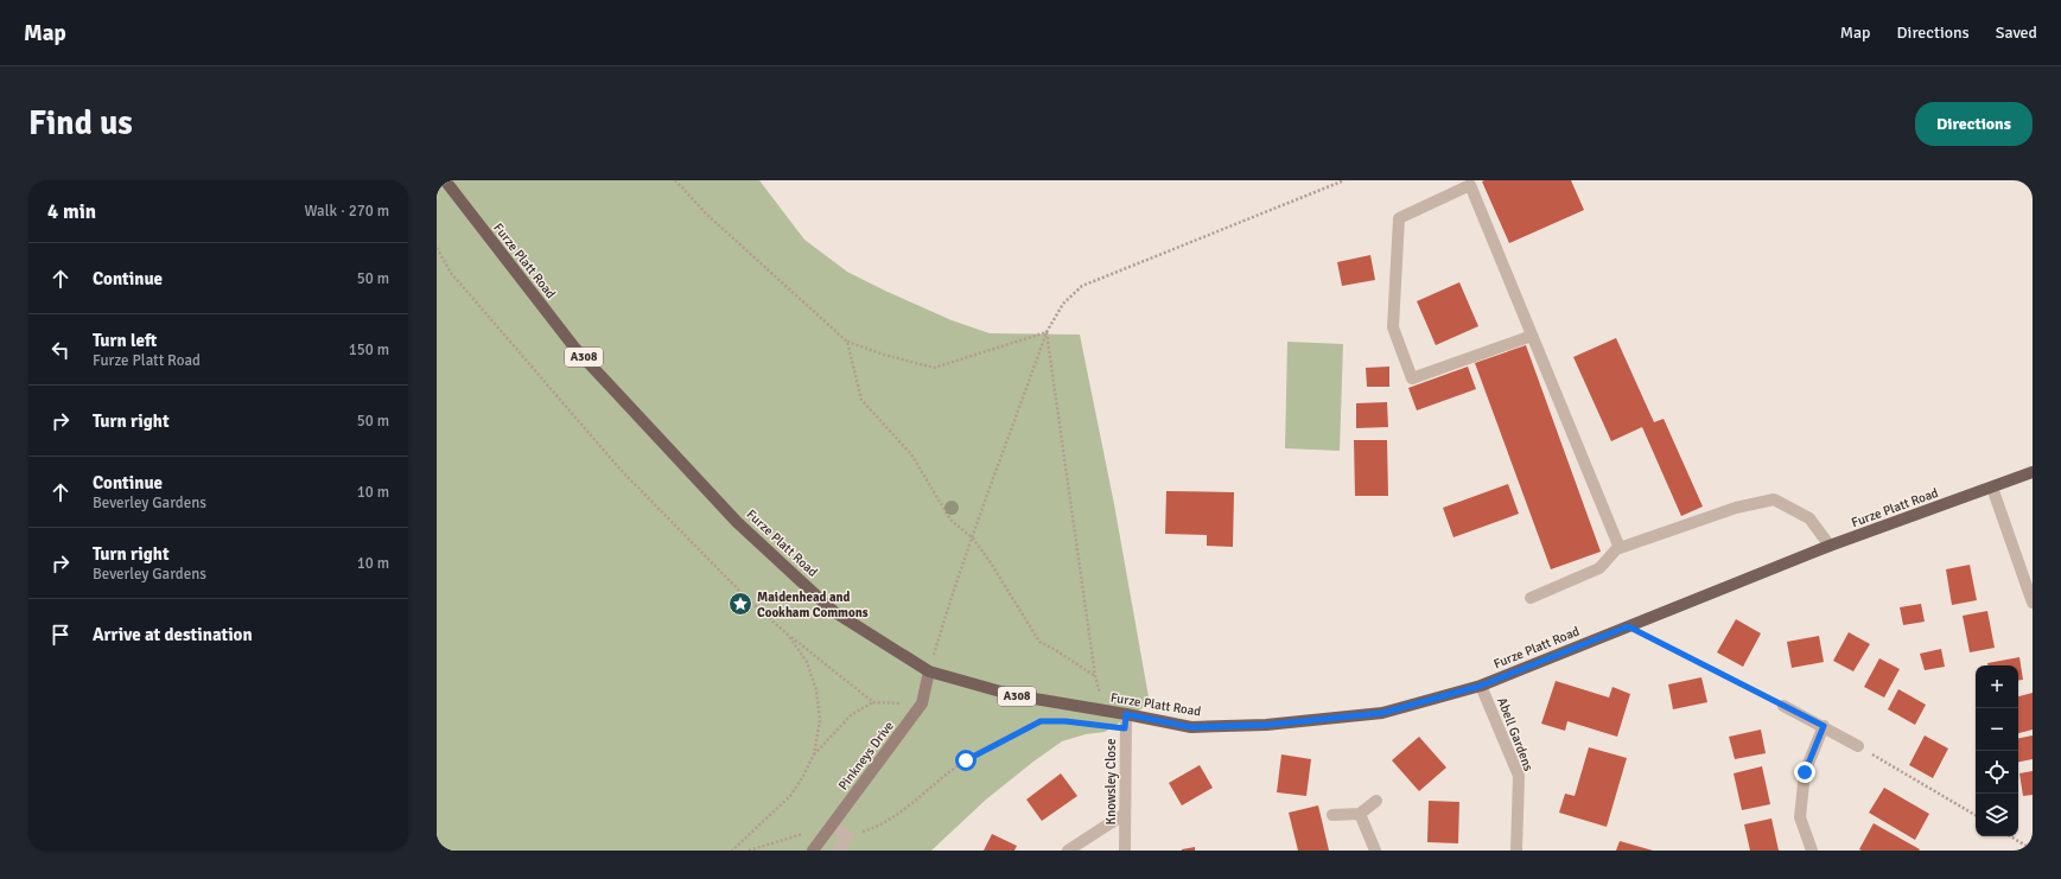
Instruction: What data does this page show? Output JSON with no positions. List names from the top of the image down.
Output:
{
  "streets": {
    "main road": ["Furze Platt Road", "A308"],
    "street": ["Abell Gardens", "Pinkneys Drive", "Knowsley Close"]
  },
  "crossings": [
    ["Furze Platt Road", "Abell Gardens"],
    ["Furze Platt Road", "Pinkneys Drive"],
    ["Furze Platt Road", "Knowsley Close"]
  ],
  "places": {
    "place": ["Maidenhead and Cookham Commons"]
  },
  "page": {
    "header": "Map",
    "nav": ["Map", "Directions", "Saved"],
    "buttons": "Directions",
    "title": "Find us",
    "heading": ["4 min", "Walk · 270 m"],
    "list": [
      ["Continue", "50 m"],
      ["Turn left", "Furze Platt Road", "150 m"],
      ["Turn right", "50 m"],
      ["Continue", "Beverley Gardens", "10 m"],
      ["Turn right", "Beverley Gardens", "10 m"],
      "Arrive at destination"
    ],
    "map_buttons": ["+", "−"]
  }
}
